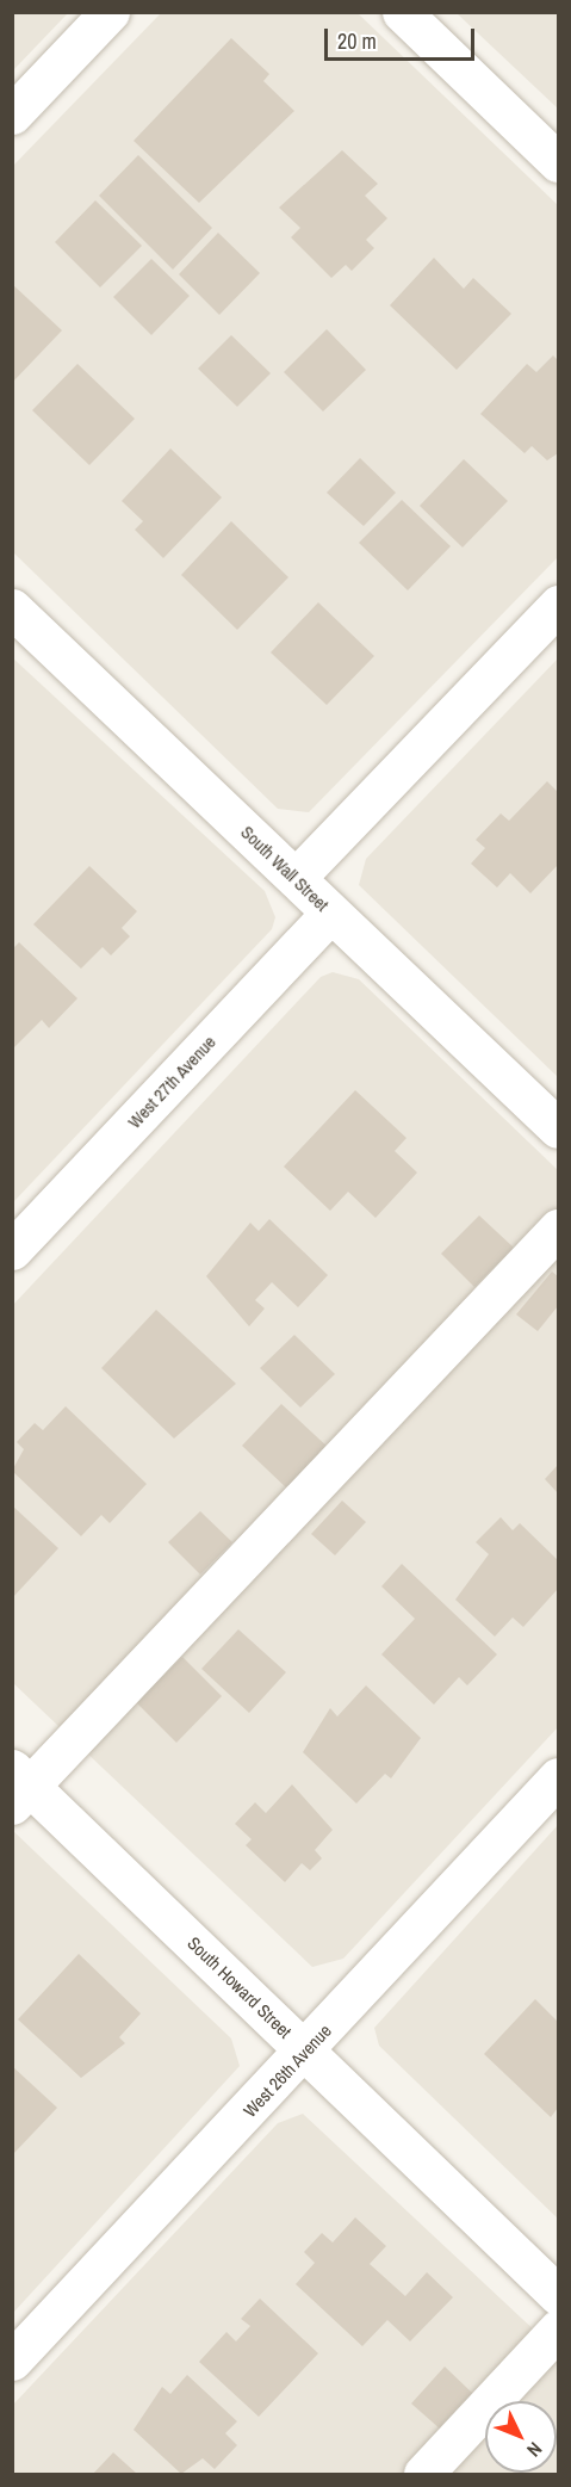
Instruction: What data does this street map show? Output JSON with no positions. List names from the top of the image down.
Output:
{
  "streets": {
    "street": [
      "South Wall Street",
      "West 27th Avenue",
      "South Howard Street",
      "West 26th Avenue"
    ]
  },
  "crossings": [
    ["South Wall Street", "West 27th Avenue"],
    ["South Howard Street", "West 26th Avenue"]
  ],
  "scale_bar": "20 m",
  "north": "bottom right"
}
